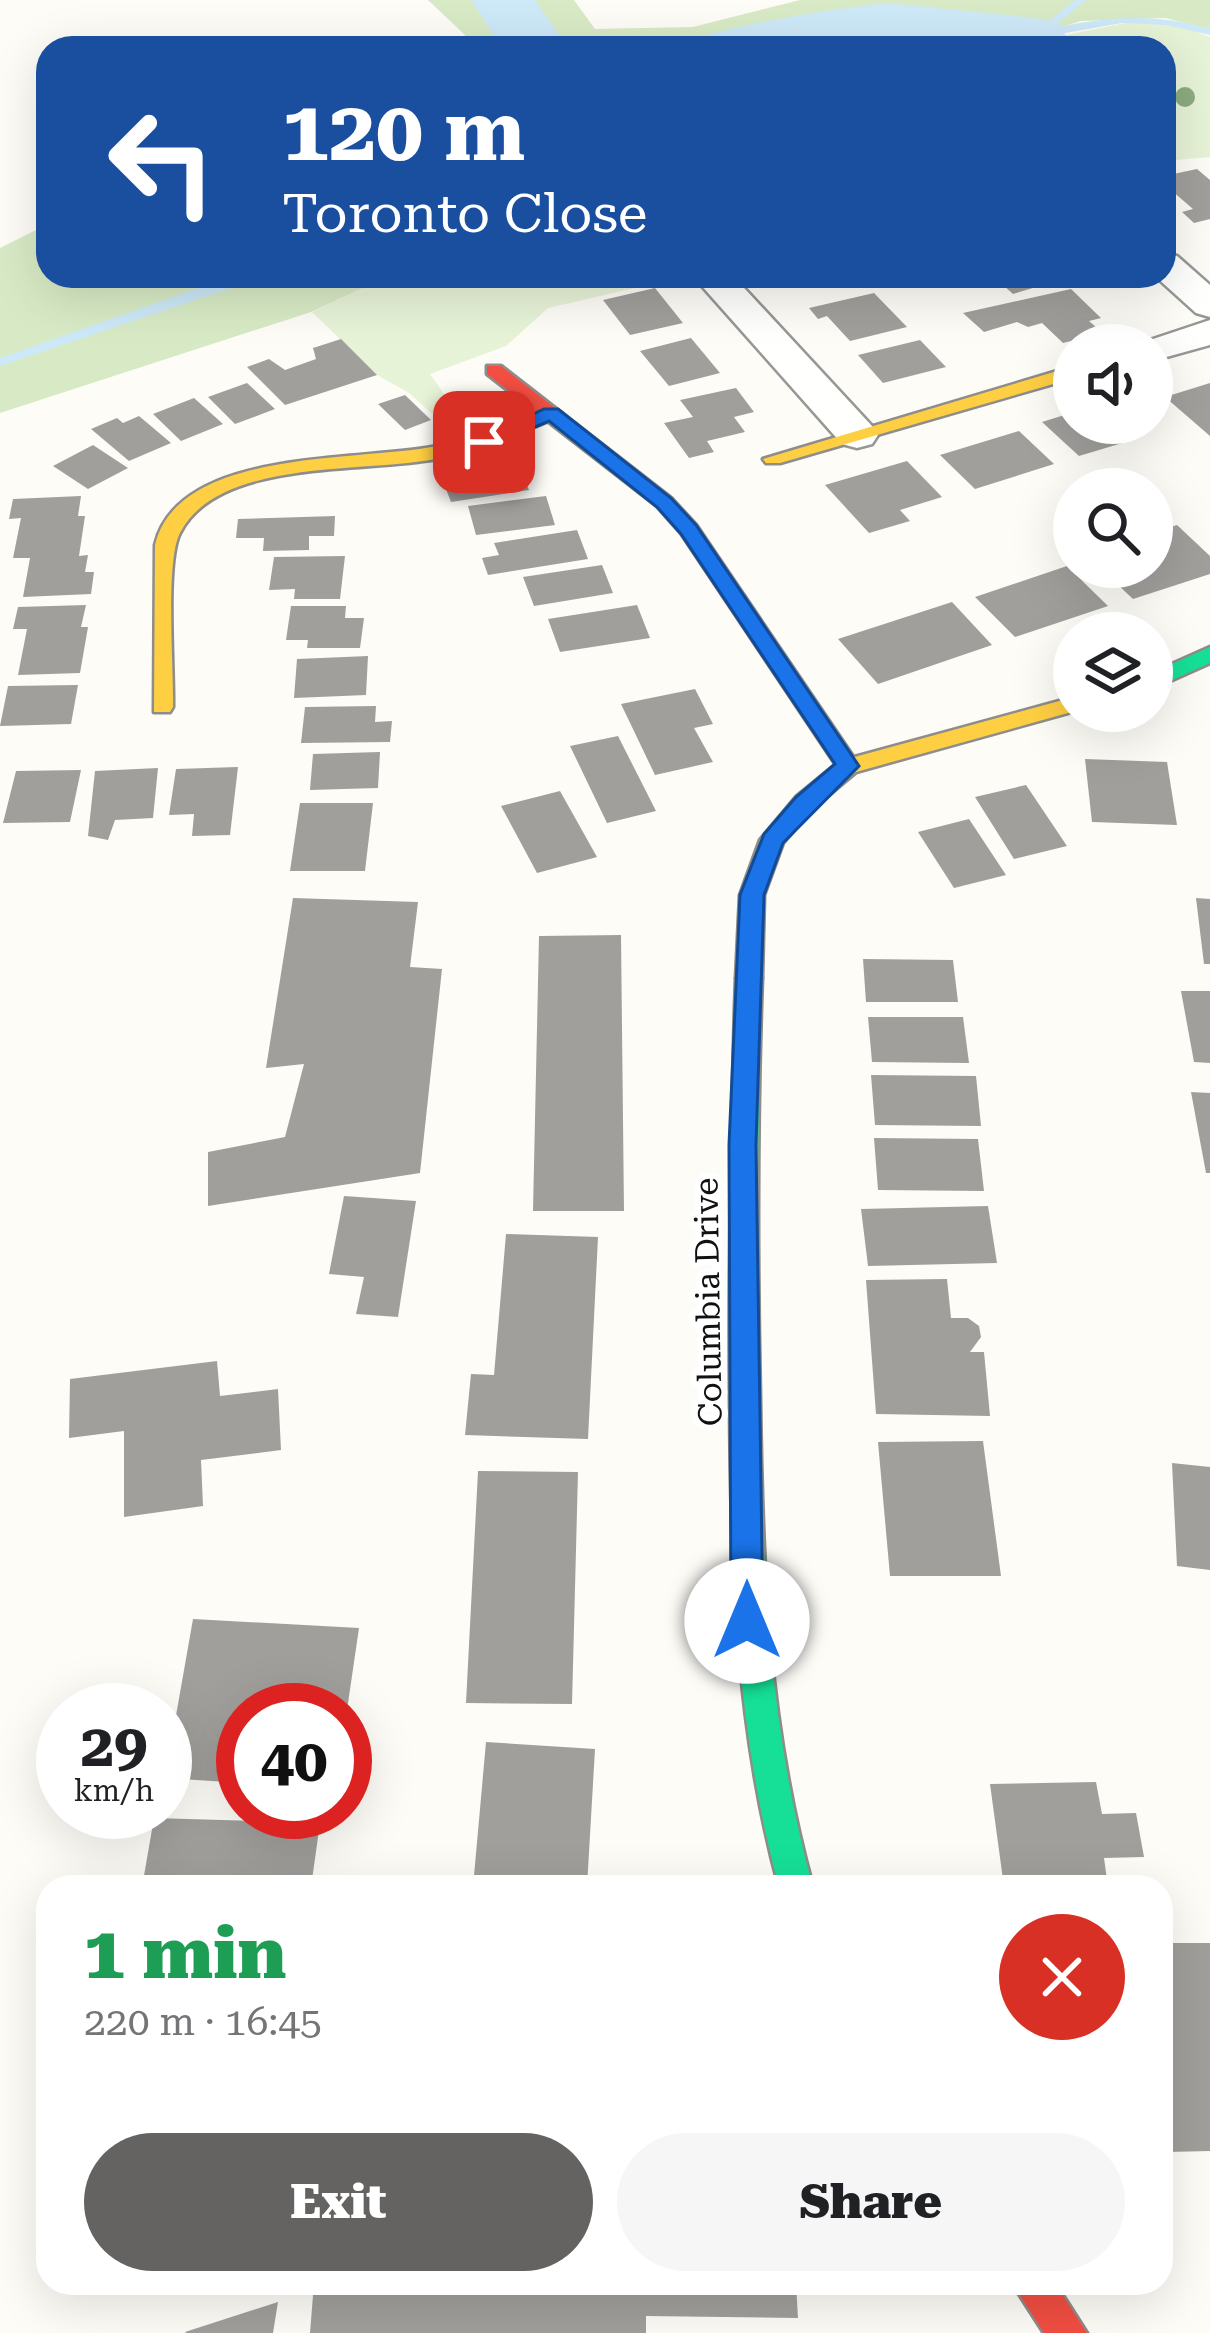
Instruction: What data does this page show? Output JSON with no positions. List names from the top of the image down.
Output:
{
  "streets": {
    "street": ["Columbia Drive"]
  },
  "page": {
    "turn": ["120 m", "Toronto Close"],
    "speed": "29 km/h",
    "limit": "40",
    "heading": ["1 min", "220 m · 16:45"],
    "buttons": ["Exit", "Share"]
  }
}
